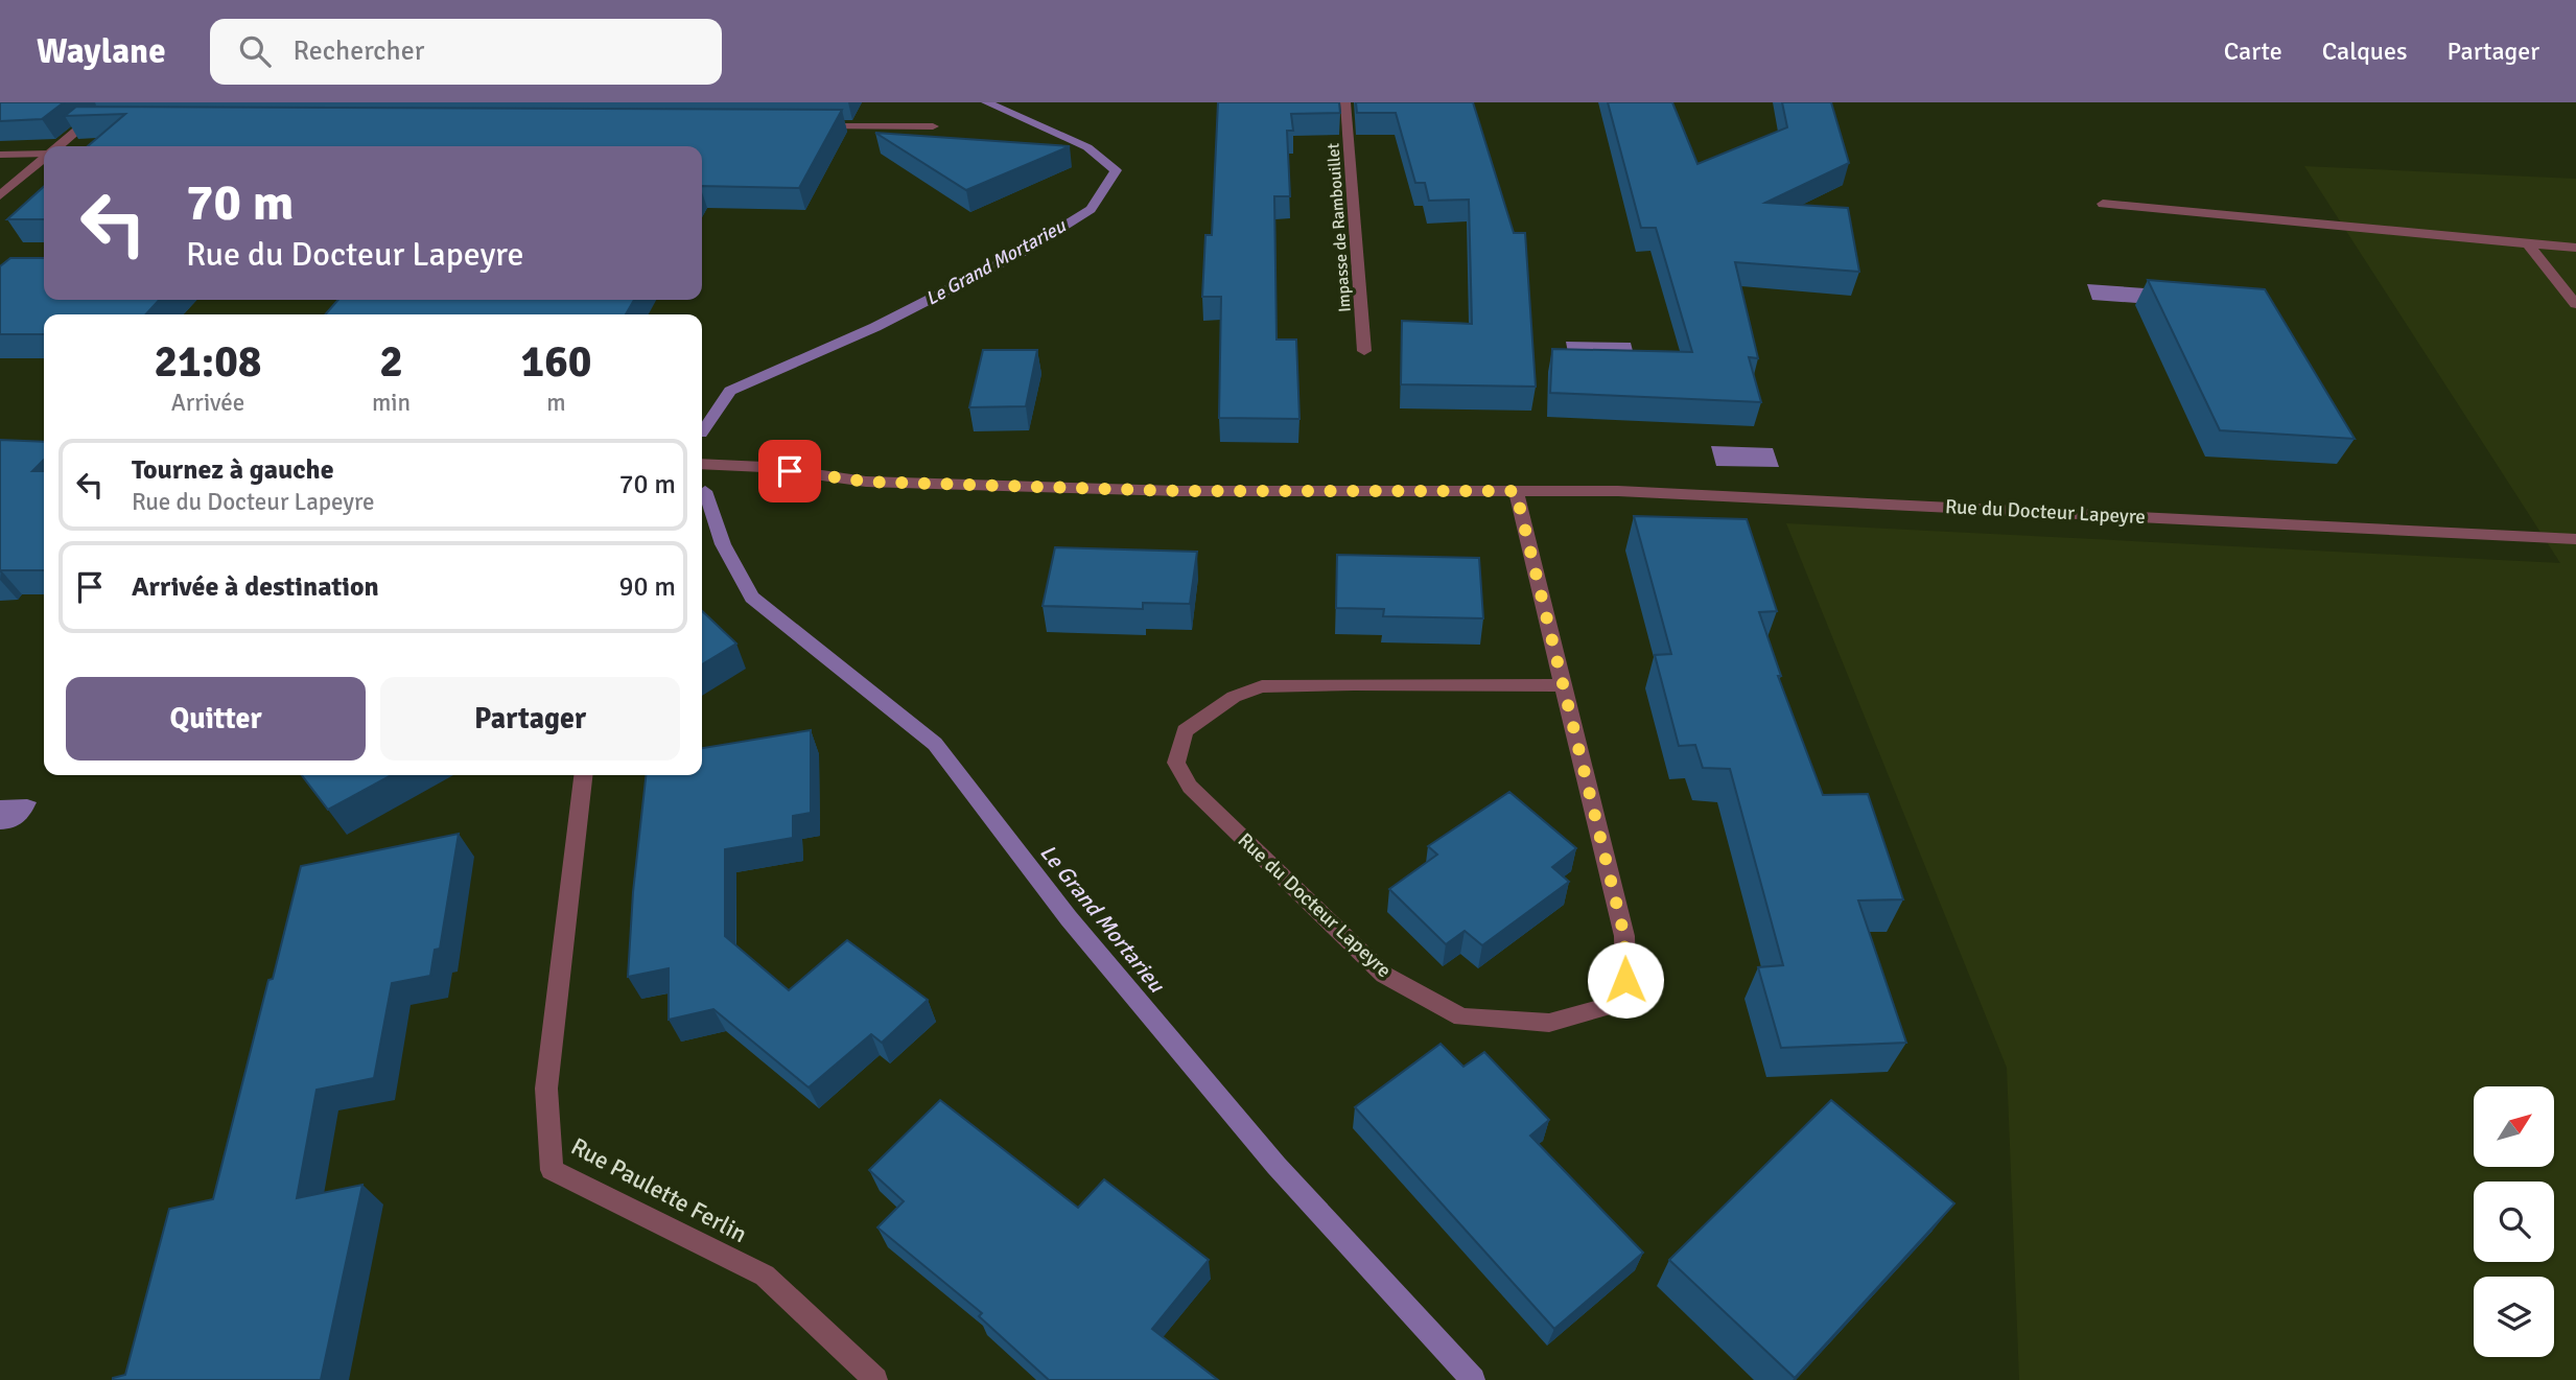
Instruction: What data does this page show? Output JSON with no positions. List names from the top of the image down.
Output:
{
  "streets": {
    "street": ["Impasse de Rambouillet", "Rue du Docteur Lapeyre", "Rue Paulette Ferlin"]
  },
  "water": ["Le Grand Mortarieu"],
  "north": "top right",
  "page": {
    "header": "Waylane",
    "search": "Rechercher",
    "nav": ["Carte", "Calques", "Partager"],
    "turn": ["70 m", "Rue du Docteur Lapeyre"],
    "eta": [
      "21:08",
      "Arrivée",
      "2",
      "min",
      "160",
      "m"
    ],
    "list": [
      {
        "name": "Tournez à gauche",
        "note": "Rue du Docteur Lapeyre",
        "value": "70 m"
      },
      {
        "name": "Arrivée à destination",
        "value": "90 m"
      }
    ],
    "buttons": ["Quitter", "Partager"]
  }
}
